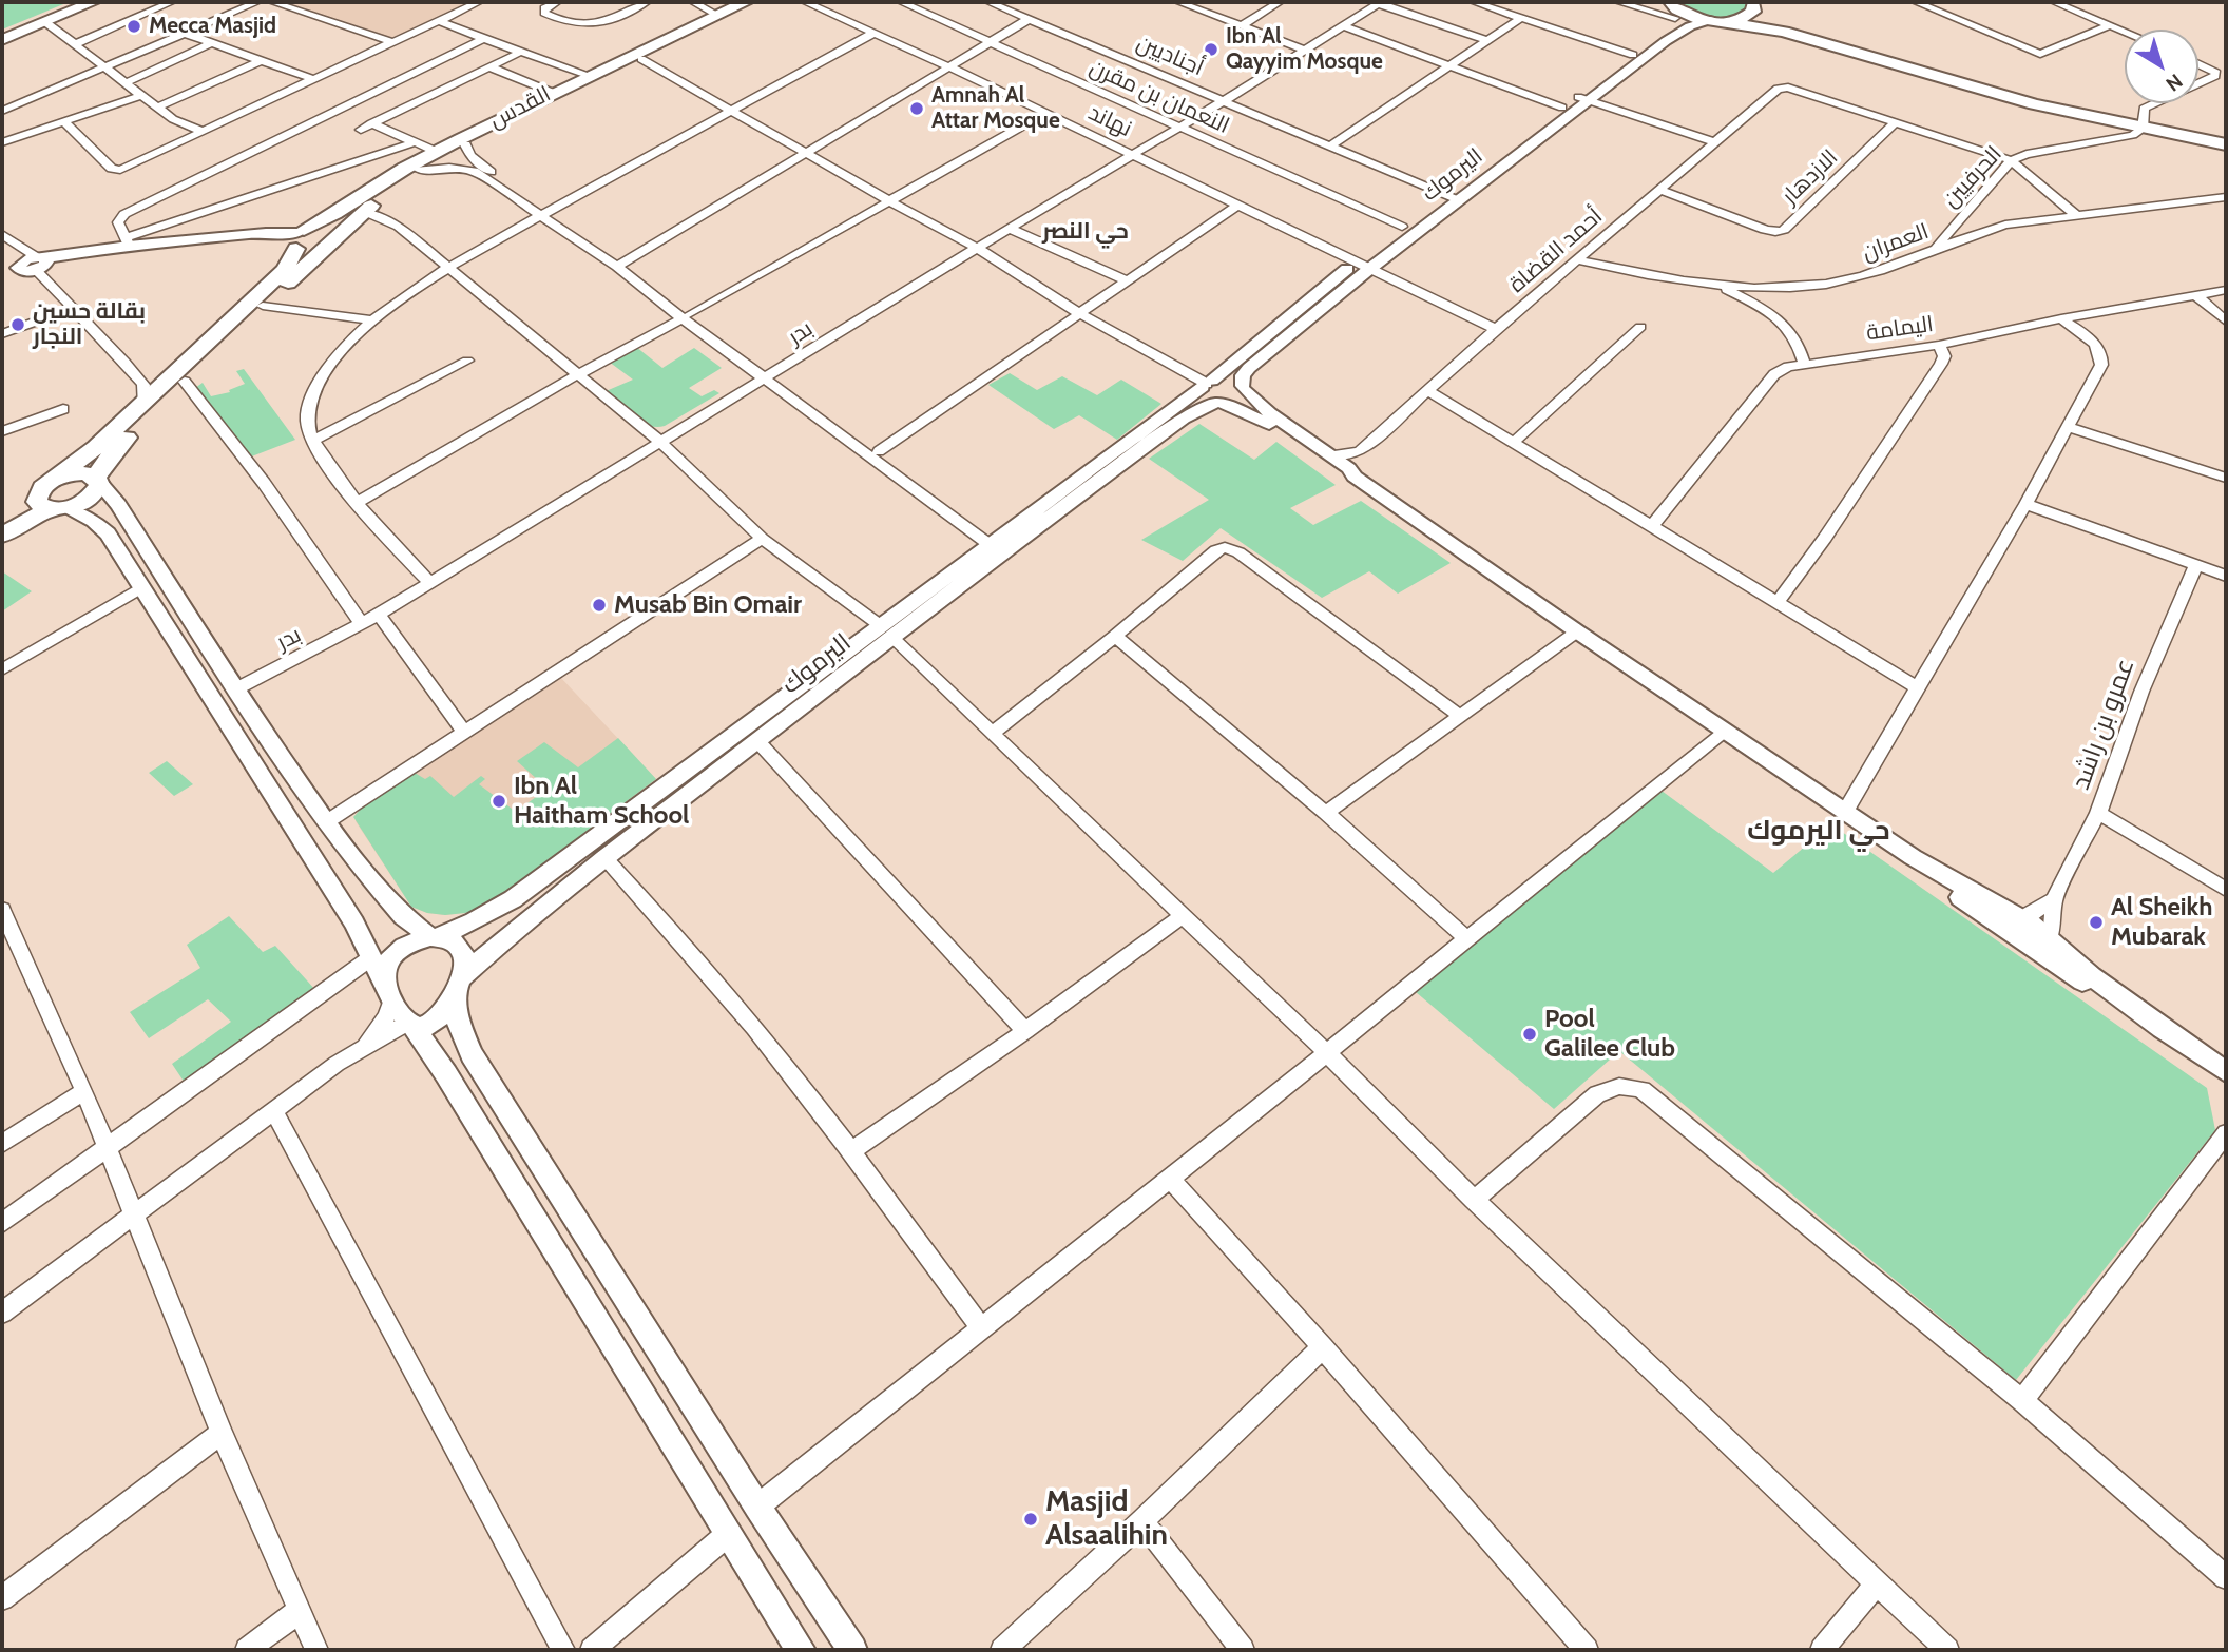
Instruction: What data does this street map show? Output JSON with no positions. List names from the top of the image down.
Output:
{
  "streets": {
    "main road": ["القدس"],
    "street": [
      "أجناديين",
      "النعمان بن مقرن",
      "نهاند",
      "اليرموك",
      "الازدهار",
      "الحرفيين",
      "العمران",
      "أحمد القضاة",
      "اليمامة",
      "بدر",
      "عمرو بن راشد"
    ]
  },
  "crossings": [
    ["أجناديين", "اليرموك"],
    ["أجناديين", "بدر"],
    ["النعمان بن مقرن", "اليرموك"],
    ["النعمان بن مقرن", "بدر"],
    ["نهاند", "اليرموك"],
    ["نهاند", "أحمد القضاة"],
    ["نهاند", "بدر"],
    ["الازدهار", "أحمد القضاة"],
    ["الحرفيين", "العمران"],
    ["العمران", "أحمد القضاة"]
  ],
  "districts": ["حي النصر", "حي اليرموك"],
  "places": [
    "Mecca Masjid",
    "Ibn Al Qayyim Mosque",
    "Amnah Al Attar Mosque",
    "بقالة حسين النجار",
    "Musab Bin Omair",
    "Ibn Al Haitham School",
    "Al Sheikh Mubarak",
    "Pool Galilee Club",
    "Masjid Alsaalihin"
  ],
  "north": "bottom right"
}
